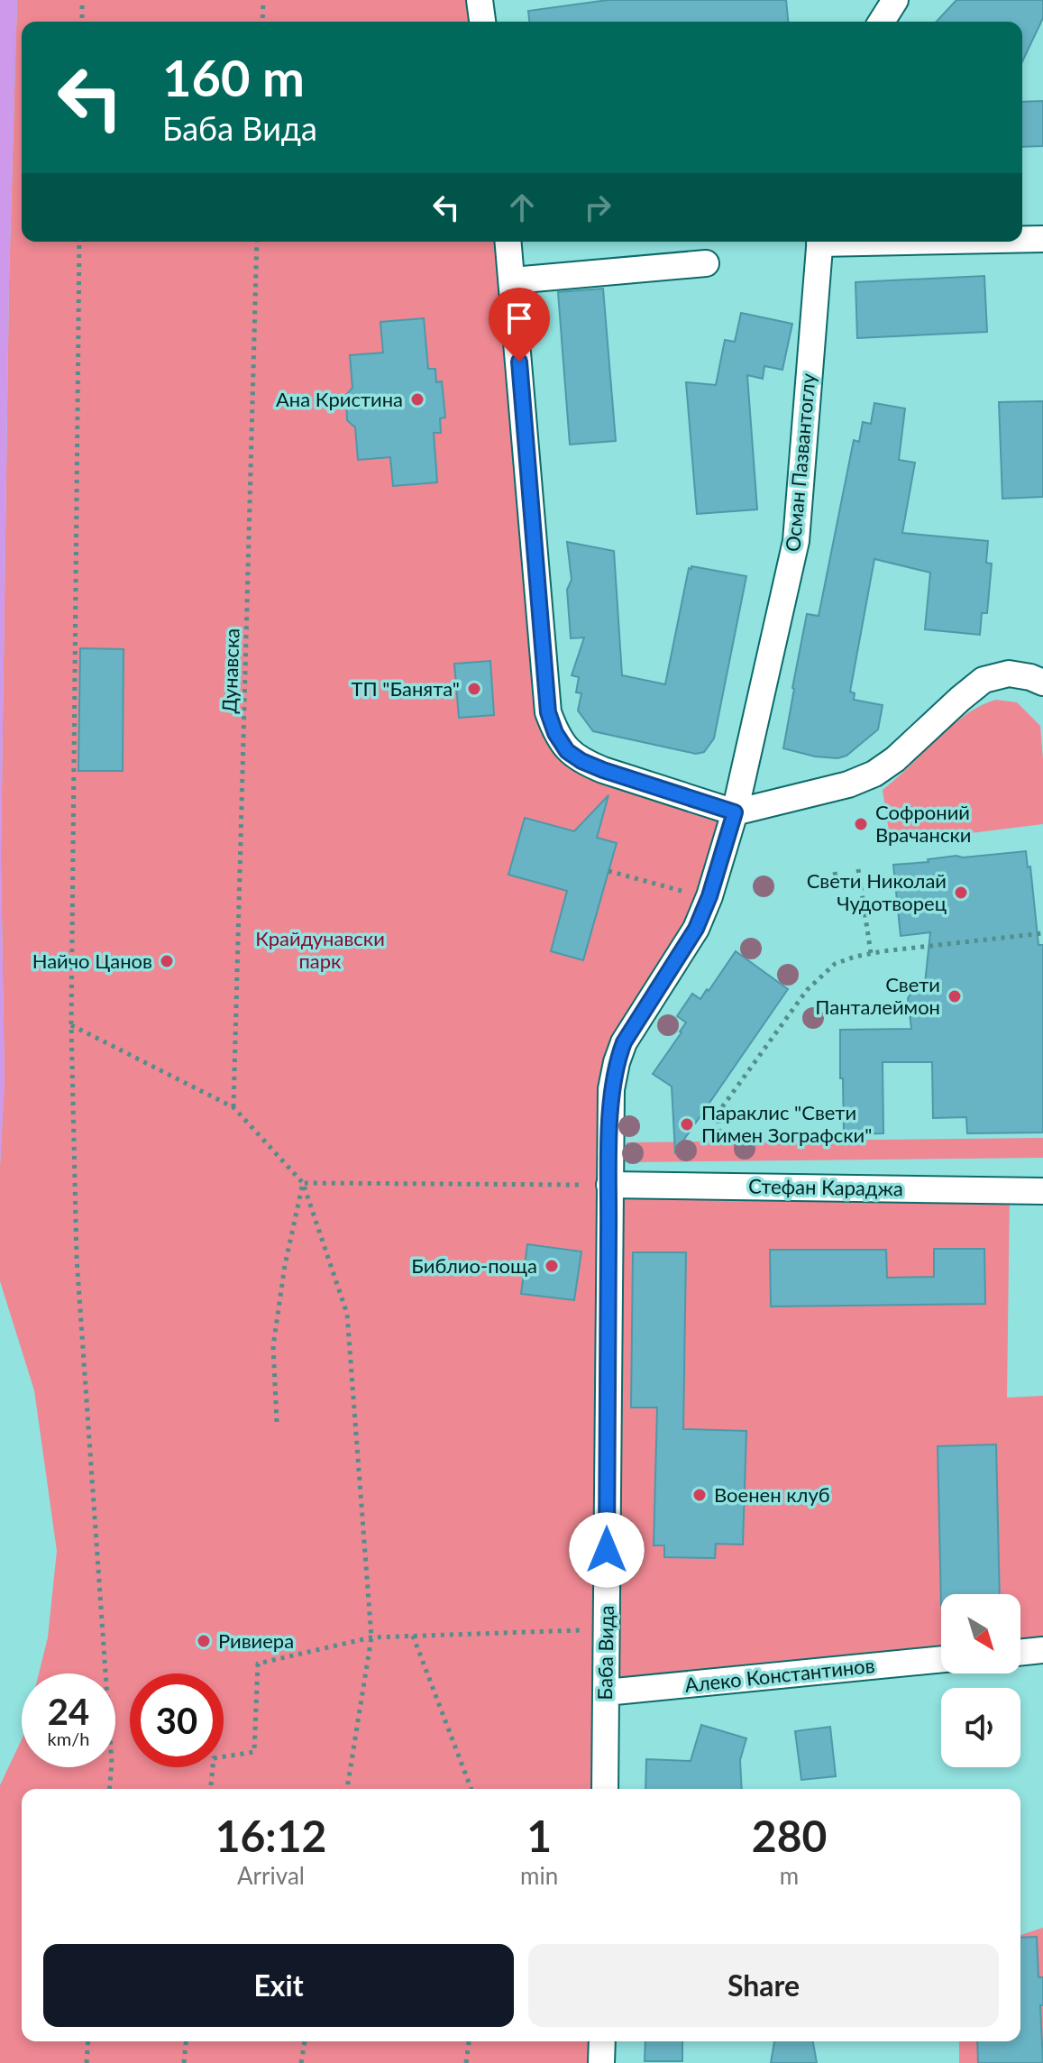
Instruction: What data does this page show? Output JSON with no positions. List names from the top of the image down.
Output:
{
  "streets": {
    "street": [
      "Осман Пазвантоглу",
      "Стефан Караджа",
      "Баба Вида",
      "Алеко Константинов"
    ],
    "path": ["Дунавска"]
  },
  "crossings": [
    ["Осман Пазвантоглу", "Баба Вида"],
    ["Стефан Караджа", "Баба Вида"],
    ["Баба Вида", "Алеко Константинов"]
  ],
  "parks": ["Крайдунавски парк"],
  "places": [
    "Ана Кристина",
    "ТП \"Банята\"",
    "Софроний Врачански",
    "Свети Николай Чудотворец",
    "Найчо Цанов",
    "Свети Панталеймон",
    "Параклис \"Свети Пимен Зографски\"",
    "Библио-поща",
    "Военен клуб",
    "Ривиера"
  ],
  "north": "bottom right",
  "page": {
    "turn": ["160 m", "Баба Вида"],
    "speed": "24 km/h",
    "limit": "30",
    "eta": [
      "16:12",
      "Arrival",
      "1",
      "min",
      "280",
      "m"
    ],
    "buttons": ["Exit", "Share"]
  }
}
